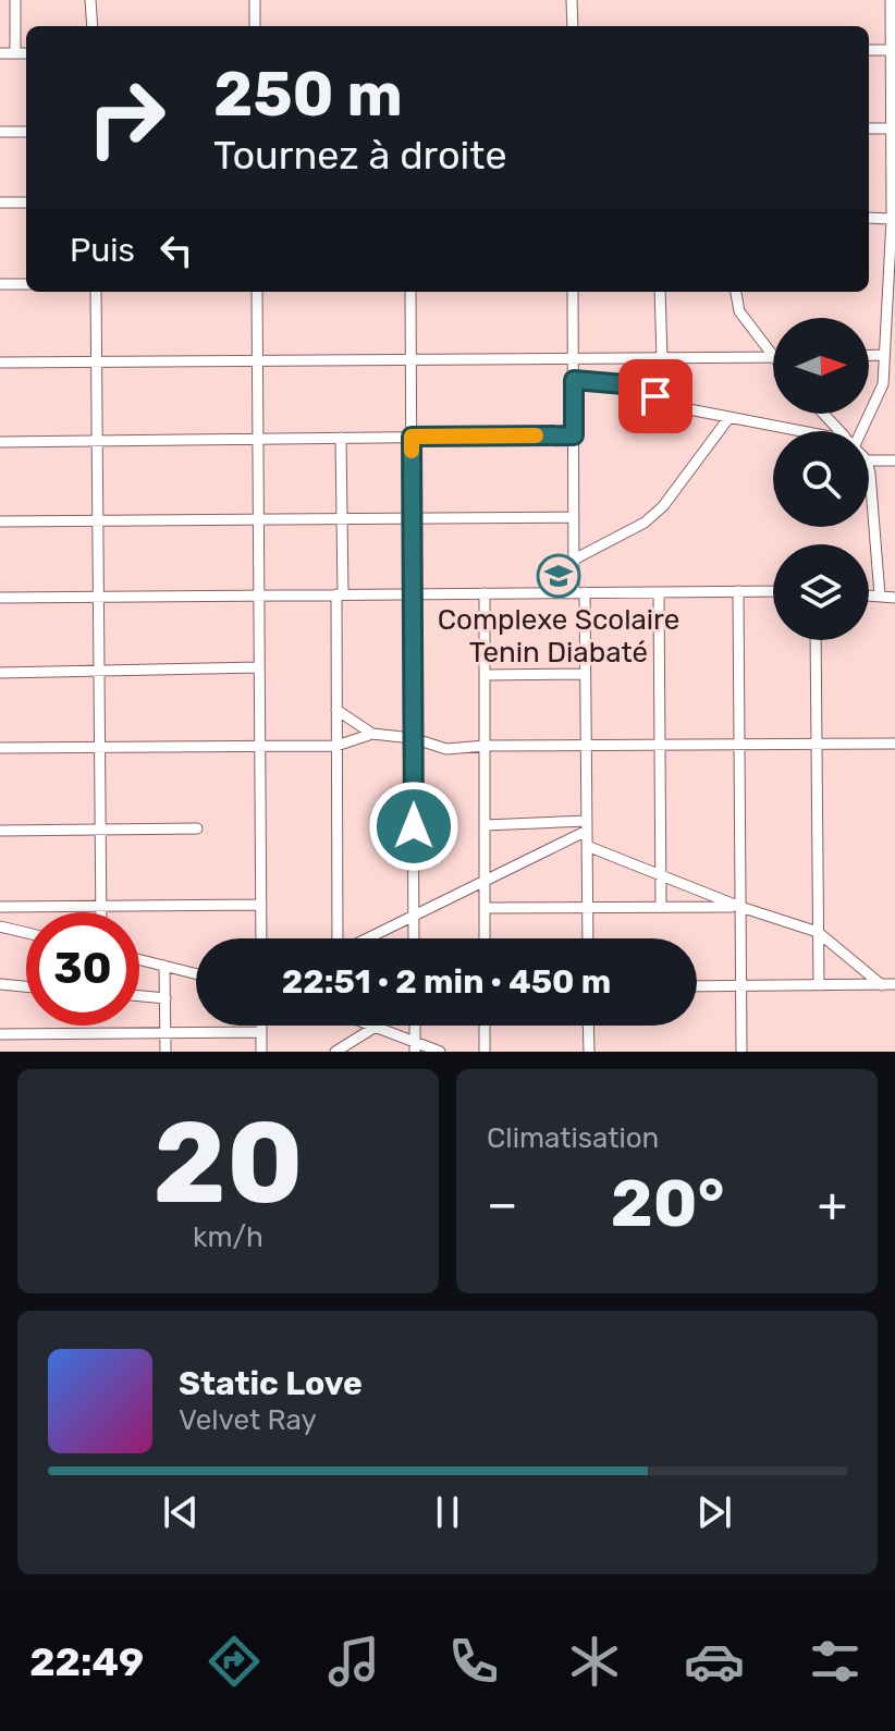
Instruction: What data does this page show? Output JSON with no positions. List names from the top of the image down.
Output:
{
  "places": {
    "school or university": ["Complexe Scolaire Tenin Diabaté"]
  },
  "north": "right",
  "page": {
    "turn": ["250 m", "Tournez à droite"],
    "then": "Puis",
    "limit": "30",
    "trip": "22:51 · 2 min · 450 m",
    "tile": [
      ["20", "km/h"],
      "Climatisation"
    ],
    "heat": ["−", "20°", "+"],
    "song": ["Static Love", "Velvet Ray"],
    "tabs": "22:49"
  }
}
